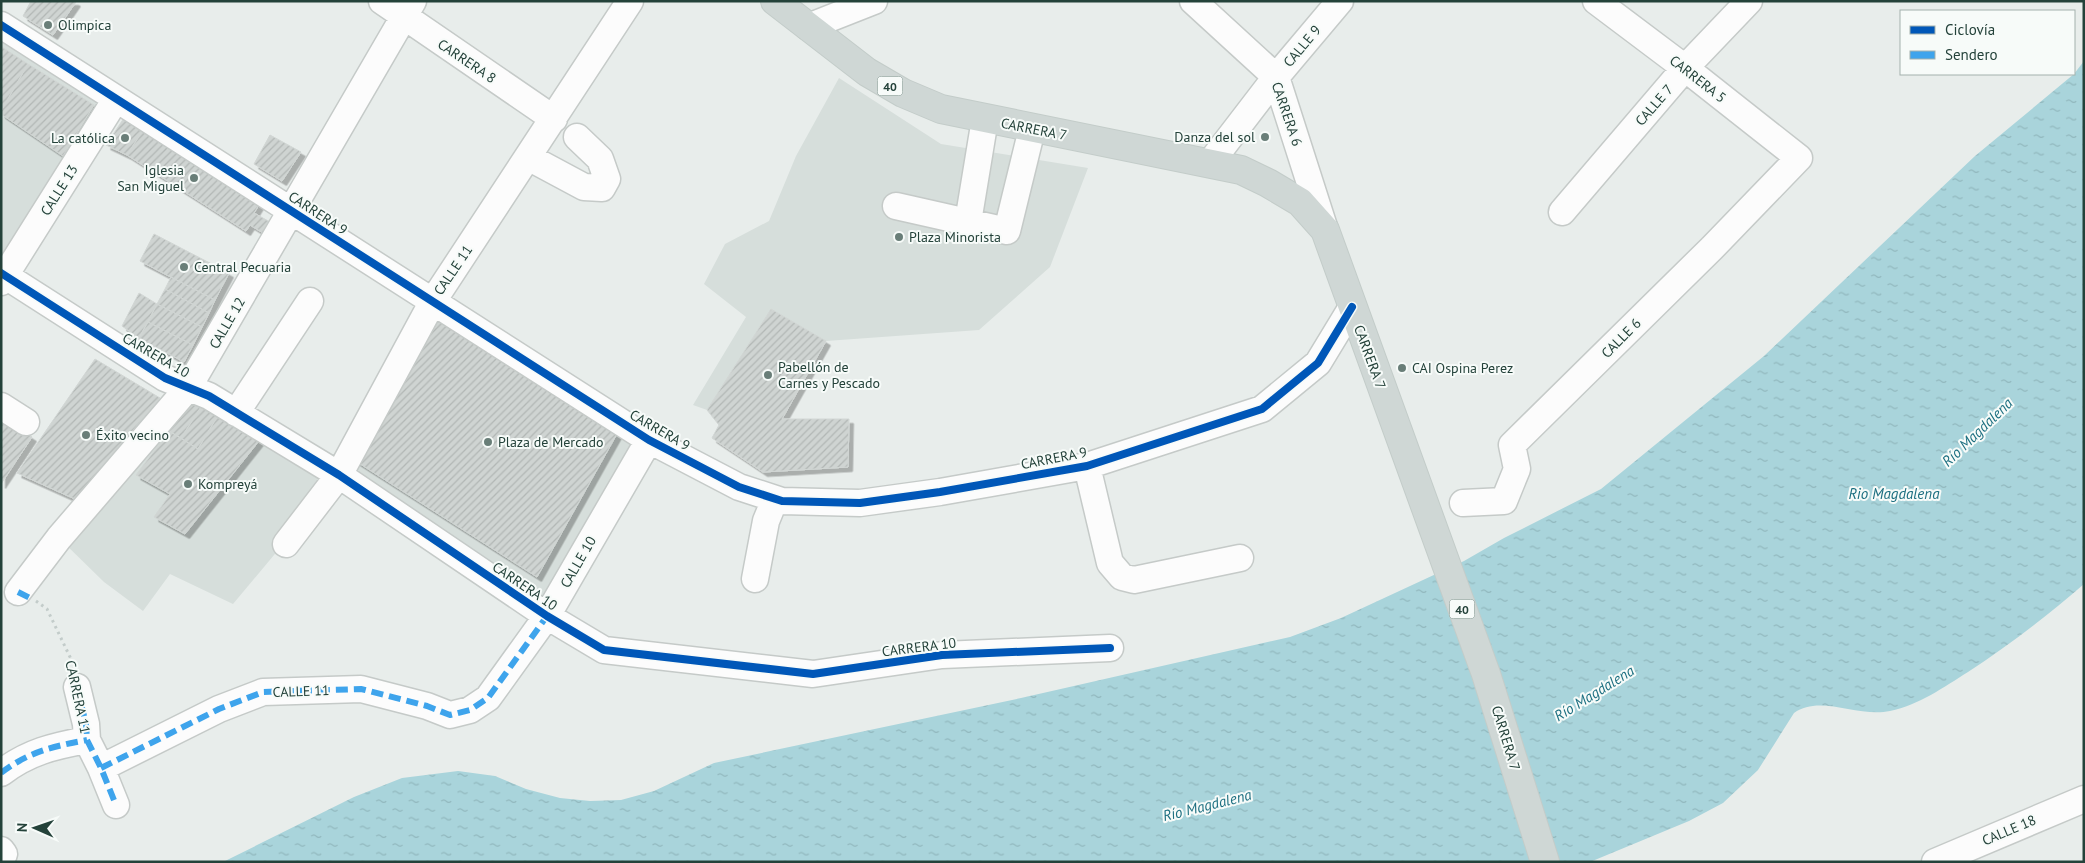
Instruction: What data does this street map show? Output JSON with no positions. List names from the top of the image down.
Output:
{
  "streets": {
    "main road": ["40", "CARRERA 7"],
    "street": [
      "CALLE 9",
      "CARRERA 8",
      "CARRERA 5",
      "CALLE 7",
      "CARRERA 6",
      "CALLE 13",
      "CARRERA 9",
      "CALLE 11",
      "CALLE 12",
      "CALLE 6",
      "CARRERA 10",
      "CALLE 10",
      "CARRERA 11",
      "CALLE 18"
    ]
  },
  "crossings": [
    ["CALLE 9", "CARRERA 6"],
    ["CALLE 9", "CARRERA 7"],
    ["CARRERA 8", "CALLE 11"],
    ["CARRERA 8", "CALLE 12"],
    ["CARRERA 5", "CALLE 7"],
    ["CARRERA 5", "CALLE 6"],
    ["CARRERA 6", "CARRERA 7"],
    ["CARRERA 7", "CARRERA 9"],
    ["CALLE 13", "CARRERA 9"],
    ["CALLE 13", "CARRERA 10"],
    ["CARRERA 9", "CALLE 11"],
    ["CARRERA 9", "CALLE 12"],
    ["CARRERA 9", "CALLE 10"],
    ["CALLE 11", "CARRERA 10"],
    ["CALLE 11", "CALLE 10"],
    ["CALLE 11", "CARRERA 11"],
    ["CALLE 12", "CARRERA 10"],
    ["CALLE 12", "CARRERA 11"],
    ["CARRERA 10", "CALLE 10"]
  ],
  "water": ["Río Magdalena", "Rio Magdalena"],
  "places": [
    "Olimpica",
    "Danza del sol",
    "La católica",
    "Iglesia San Miguel",
    "Plaza Minorista",
    "Central Pecuaria",
    "CAI Ospina Perez",
    "Pabellón de Carnes y Pescado",
    "Éxito vecino",
    "Plaza de Mercado",
    "Kompreyá"
  ],
  "legend": ["Ciclovía", "Sendero"],
  "north": "left"
}
